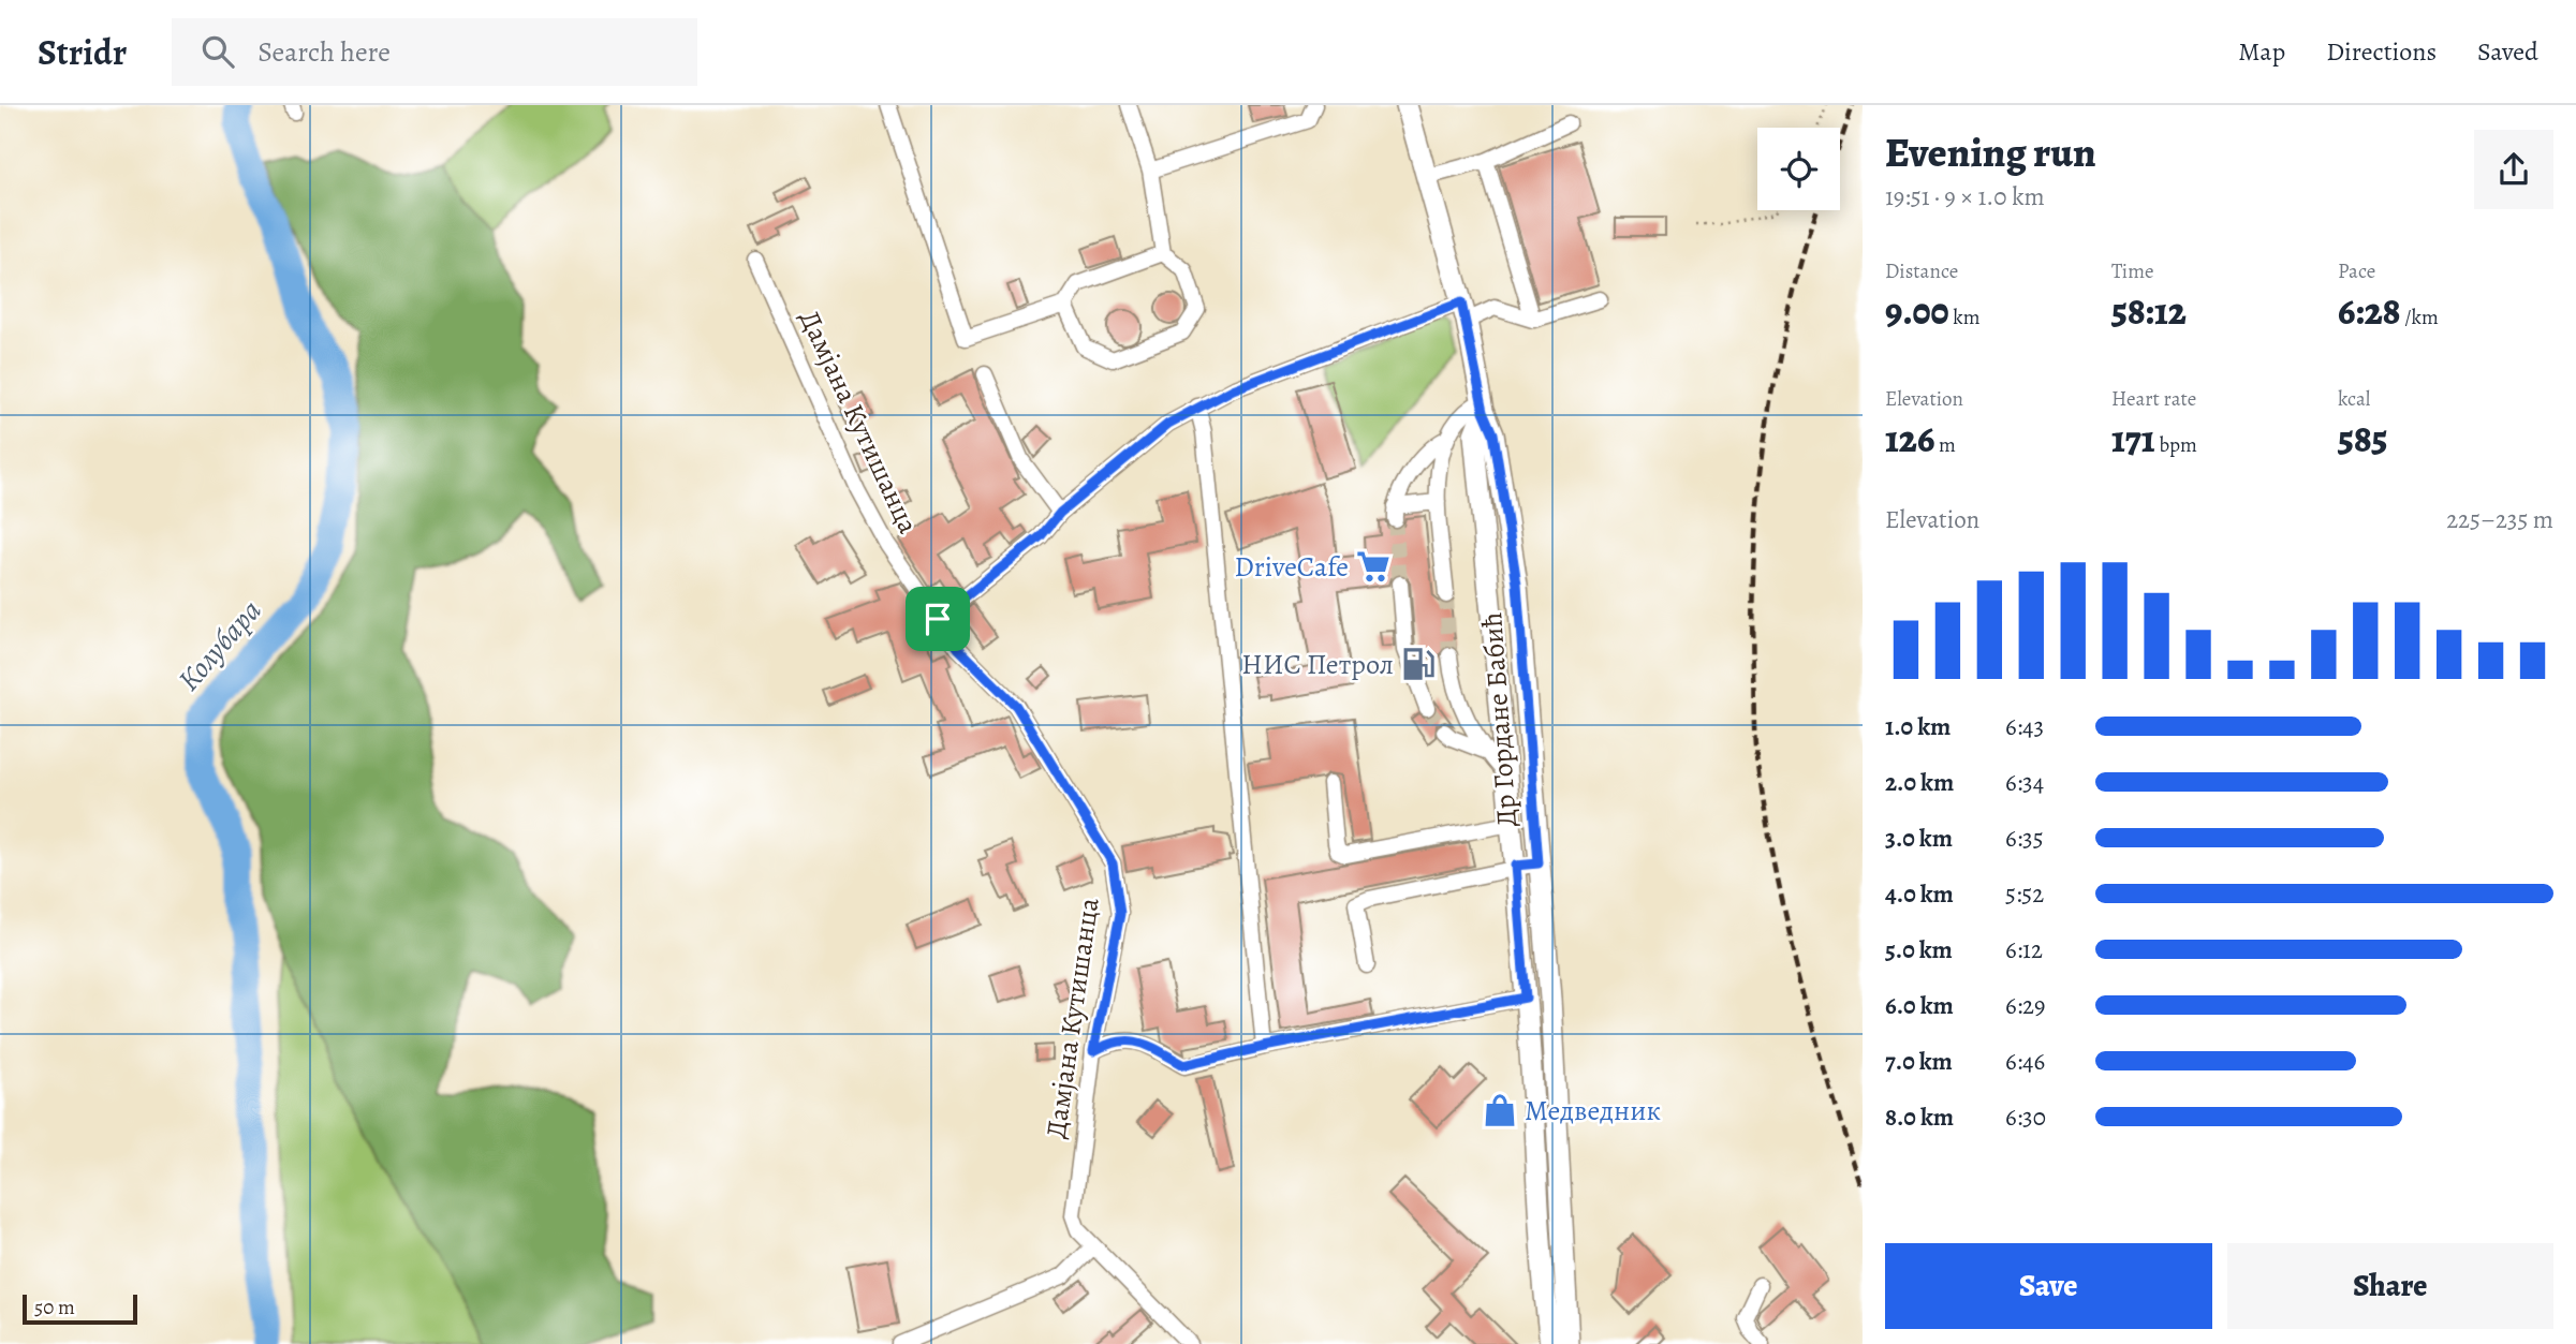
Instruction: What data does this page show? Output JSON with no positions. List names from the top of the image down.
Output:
{
  "streets": {
    "main road": ["Др Гордане Бабић"],
    "street": ["Дамјана Кутишанца"]
  },
  "water": ["Колубара"],
  "places": {
    "supermarket": ["DriveCafe"],
    "fuel station": ["НИС Петрол"],
    "shop": ["Медведник"]
  },
  "scale_bar": "50 m",
  "page": {
    "header": "Stridr",
    "search": "Search here",
    "nav": ["Map", "Directions", "Saved"],
    "heading": ["Evening run", "19:51 · 9 × 1.0 km"],
    "stats": [
      ["Distance", "9.00 km"],
      ["Time", "58:12"],
      ["Pace", "6:28 /km"],
      ["Elevation", "126 m"],
      ["Heart rate", "171 bpm"],
      ["kcal", "585"]
    ],
    "chart": ["Elevation", "225–235 m"],
    "list": [
      {
        "name": "1.0 km",
        "note": "6:43"
      },
      {
        "name": "2.0 km",
        "note": "6:34"
      },
      {
        "name": "3.0 km",
        "note": "6:35"
      },
      {
        "name": "4.0 km",
        "note": "5:52"
      },
      {
        "name": "5.0 km",
        "note": "6:12"
      },
      {
        "name": "6.0 km",
        "note": "6:29"
      },
      {
        "name": "7.0 km",
        "note": "6:46"
      },
      {
        "name": "8.0 km",
        "note": "6:30"
      }
    ],
    "buttons": ["Save", "Share"],
    "scale": "50 m"
  }
}
